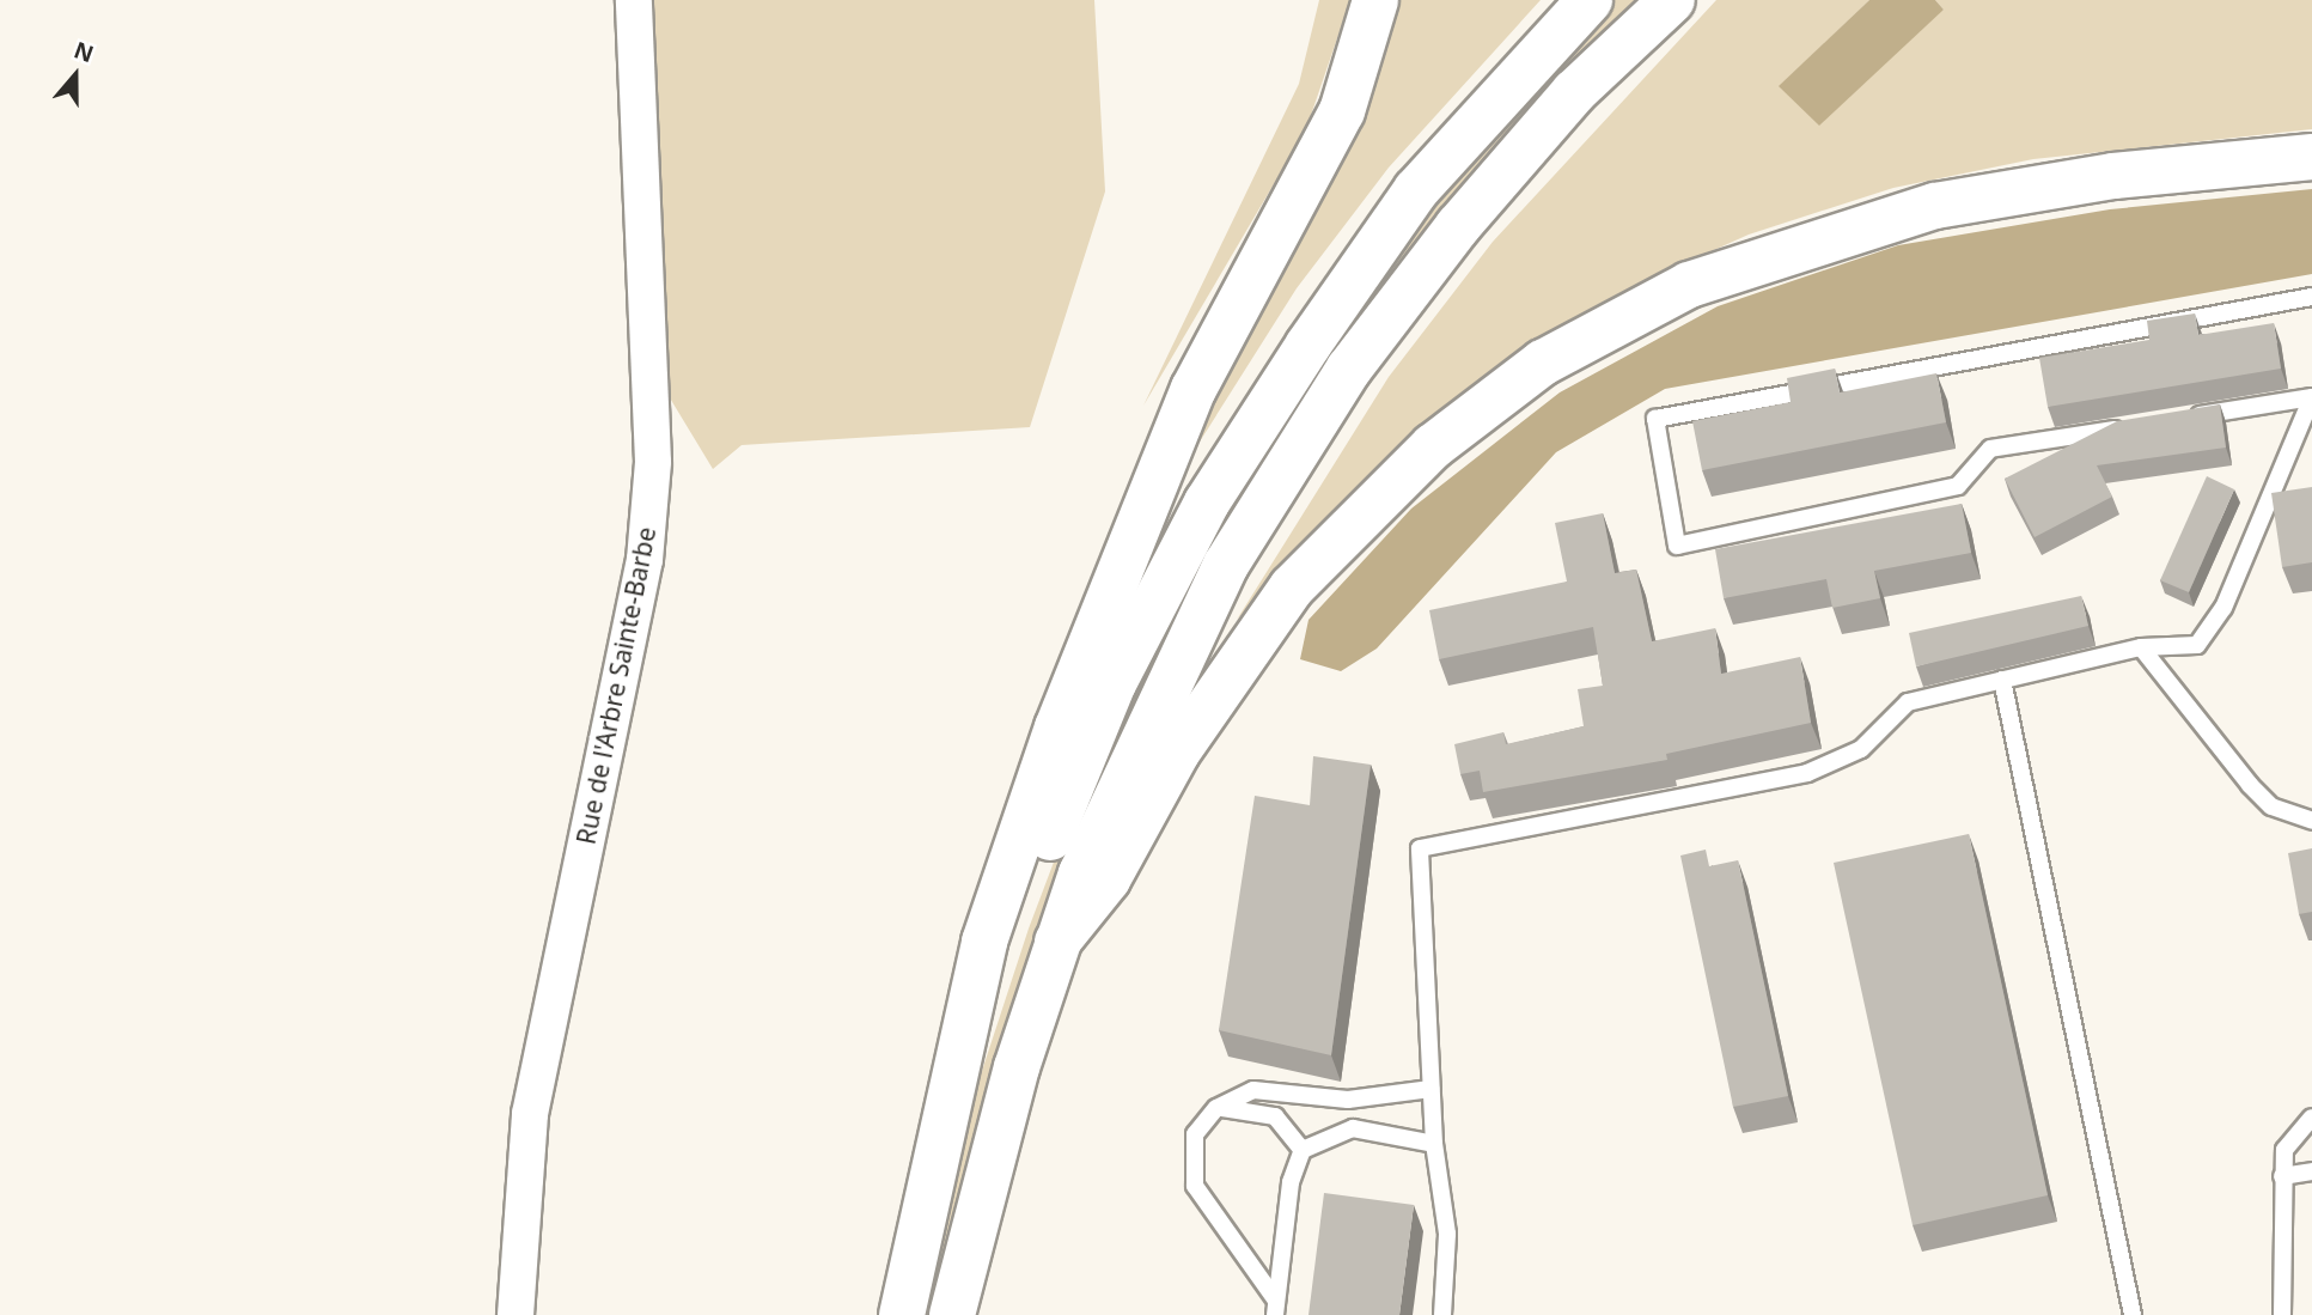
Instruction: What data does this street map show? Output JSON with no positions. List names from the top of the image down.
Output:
{
  "streets": {
    "street": ["Rue de l'Arbre Sainte-Barbe"]
  },
  "north": "top"
}
